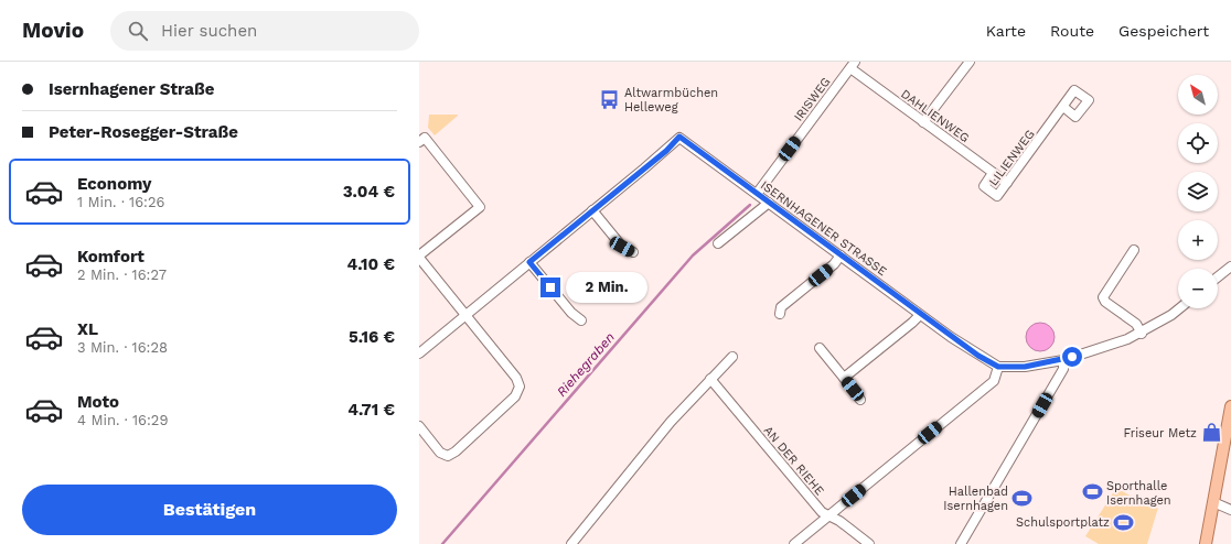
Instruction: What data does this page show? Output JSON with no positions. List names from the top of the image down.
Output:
{
  "streets": {
    "street": [
      "IRISWEG",
      "DAHLIENWEG",
      "LILIENWEG",
      "ISERNHAGENER STRASSE",
      "AN DER RIEHE"
    ]
  },
  "crossings": [
    ["IRISWEG", "DAHLIENWEG"],
    ["IRISWEG", "ISERNHAGENER STRASSE"],
    ["DAHLIENWEG", "LILIENWEG"]
  ],
  "water": ["Riehegraben"],
  "places": {
    "bus stop": ["Altwarmbüchen Helleweg"],
    "shop": ["Friseur Metz"],
    "sports": ["Sporthalle Isernhagen", "Hallenbad Isernhagen", "Schulsportplatz"]
  },
  "north": "top left",
  "page": {
    "header": "Movio",
    "search": "Hier suchen",
    "nav": ["Karte", "Route", "Gespeichert"],
    "banner": ["Isernhagener Straße", "Peter-Rosegger-Straße"],
    "map_buttons": ["+", "−"],
    "list": [
      {
        "name": "Economy",
        "note": "1 Min. · 16:26",
        "value": "3.04 €"
      },
      {
        "name": "Komfort",
        "note": "2 Min. · 16:27",
        "value": "4.10 €"
      },
      {
        "name": "XL",
        "note": "3 Min. · 16:28",
        "value": "5.16 €"
      },
      {
        "name": "Moto",
        "note": "4 Min. · 16:29",
        "value": "4.71 €"
      }
    ],
    "bubble": "2 Min.",
    "buttons": "Bestätigen"
  }
}
